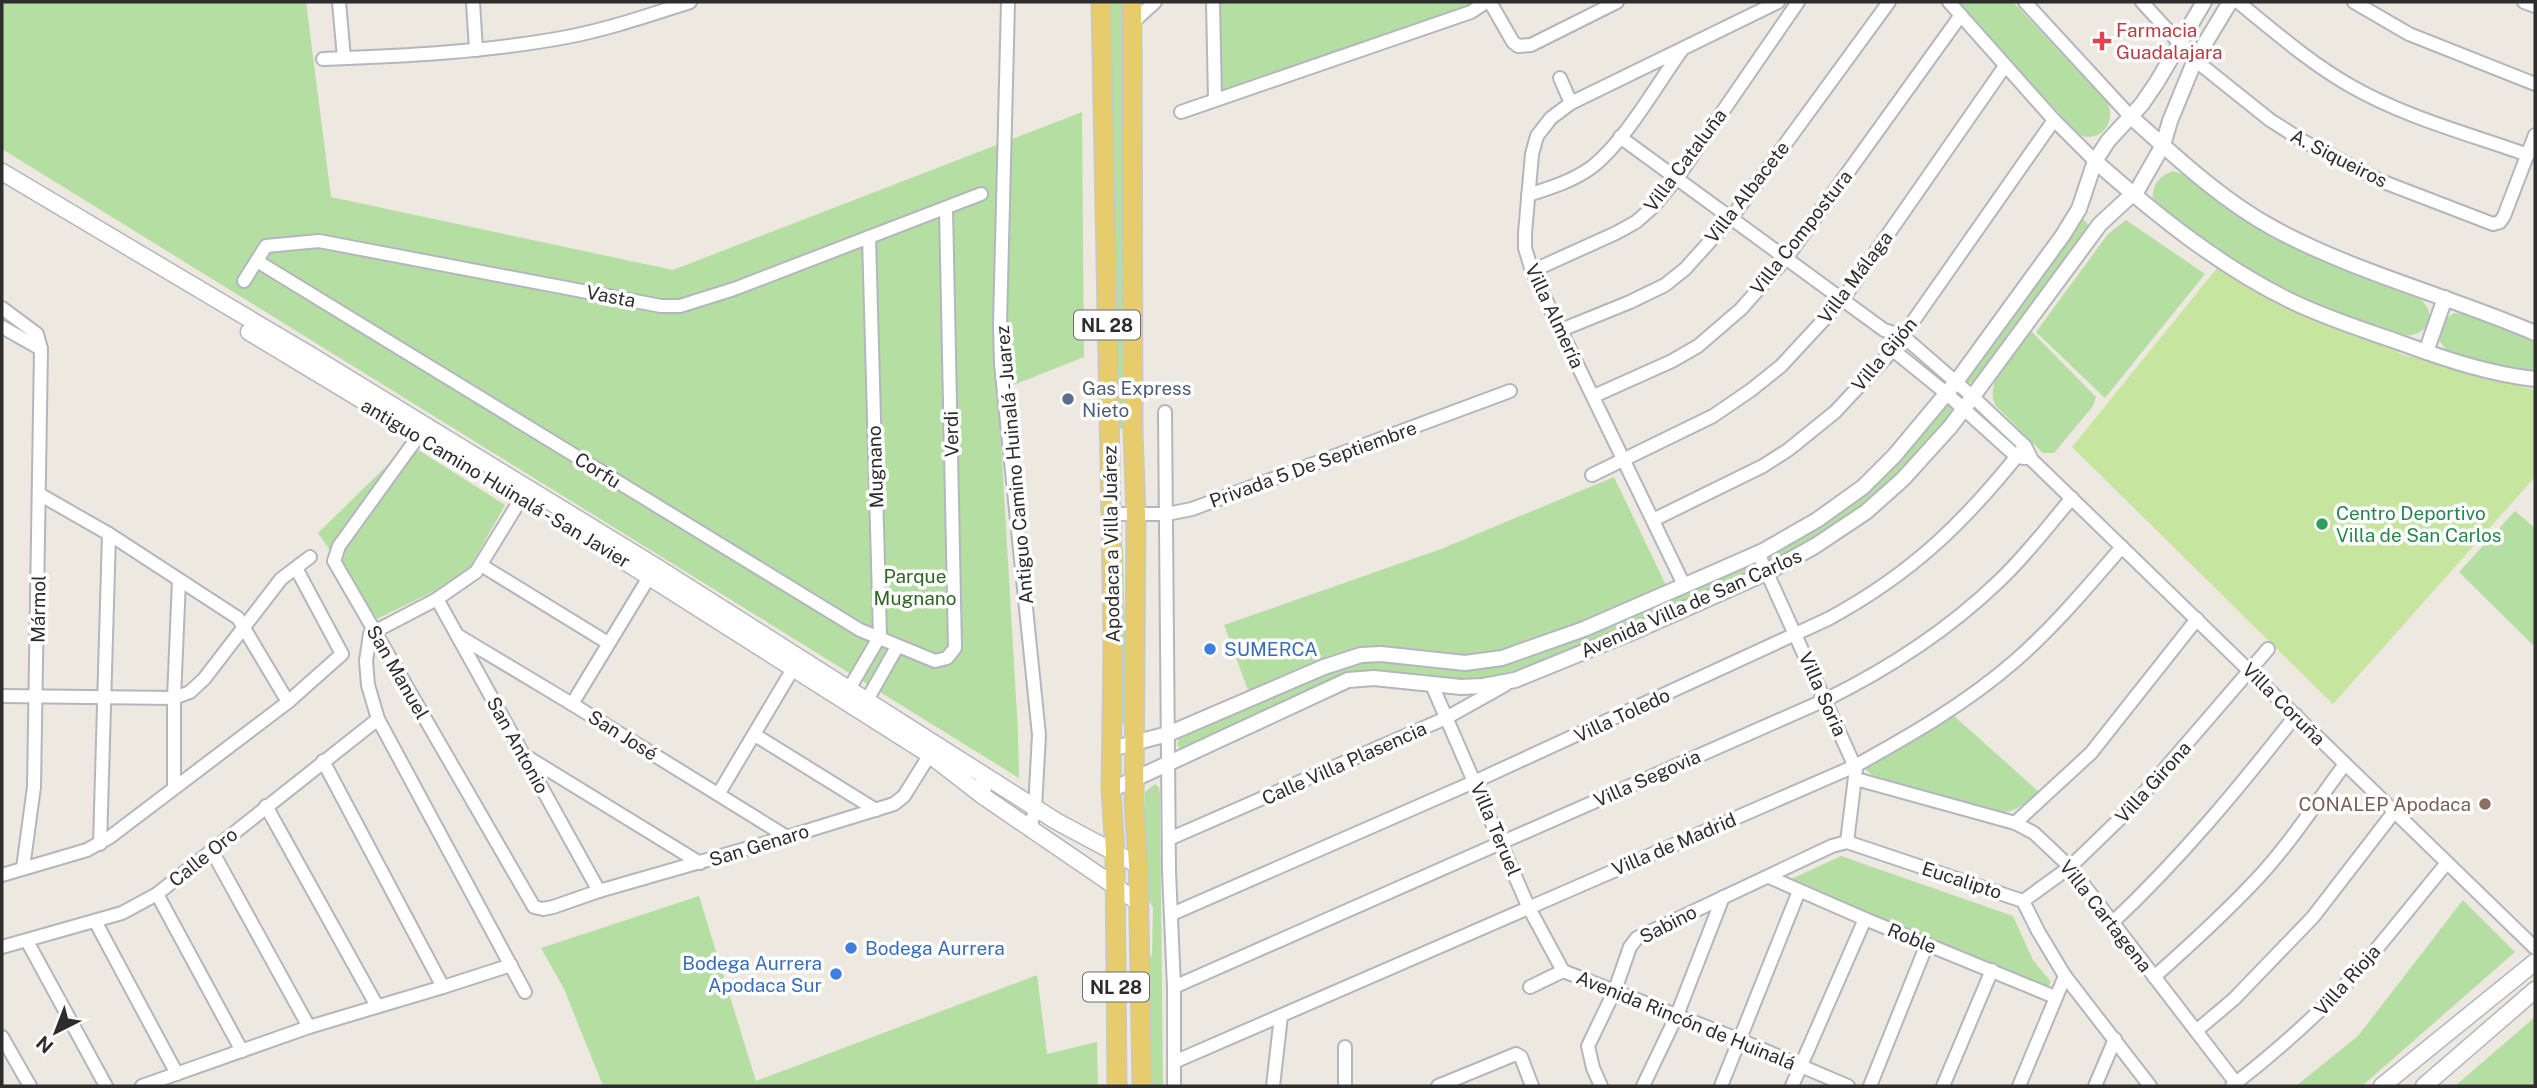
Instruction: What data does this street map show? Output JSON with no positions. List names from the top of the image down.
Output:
{
  "streets": {
    "main road": ["NL 28", "antiguo Camino Huinalá - San Javier", "Apodaca a Villa Juárez"],
    "street": [
      "A. Siqueiros",
      "Villa Cataluña",
      "Villa Albacete",
      "Villa Compostura",
      "Villa Málaga",
      "Vasta",
      "Villa Almería",
      "Villa Gijón",
      "Verdi",
      "Privada 5 De Septiembre",
      "Antiguo Camino Huinalá - Juarez",
      "Mugnano",
      "Corfu",
      "Avenida Villa de San Carlos",
      "Mármol",
      "San Manuel",
      "Villa Soria",
      "Villa Coruña",
      "Villa Toledo",
      "San José",
      "San Antonio",
      "Calle Villa Plasencia",
      "Villa Segovia",
      "Villa Girona",
      "Villa Teruel",
      "Villa de Madrid",
      "San Genaro",
      "Calle Oro",
      "Eucalipto",
      "Villa Cartagena",
      "Sabino",
      "Roble",
      "Villa Rioja",
      "Avenida Rincón de Huinalá"
    ]
  },
  "crossings": [
    ["A. Siqueiros", "Avenida Villa de San Carlos"],
    ["Villa Cataluña", "Villa Almería"],
    ["Villa Cataluña", "Villa Coruña"],
    ["Villa Albacete", "Villa Almería"],
    ["Villa Albacete", "Villa Coruña"],
    ["Villa Compostura", "Villa Almería"],
    ["Villa Compostura", "Villa Coruña"],
    ["Villa Málaga", "Villa Almería"],
    ["Villa Málaga", "Villa Coruña"],
    ["Vasta", "Verdi"],
    ["Vasta", "Mugnano"],
    ["Vasta", "Corfu"],
    ["Villa Almería", "Villa Gijón"],
    ["Villa Almería", "Avenida Villa de San Carlos"],
    ["Villa Gijón", "Villa Coruña"],
    ["Verdi", "Corfu"],
    ["Privada 5 De Septiembre", "Apodaca a Villa Juárez"],
    ["Mugnano", "Corfu"],
    ["antiguo Camino Huinalá - San Javier", "San Manuel"],
    ["Apodaca a Villa Juárez", "Avenida Villa de San Carlos"],
    ["Avenida Villa de San Carlos", "Villa Soria"],
    ["Avenida Villa de San Carlos", "Villa Coruña"],
    ["Avenida Villa de San Carlos", "Calle Villa Plasencia"],
    ["Avenida Villa de San Carlos", "Villa Teruel"],
    ["San Manuel", "San Genaro"],
    ["Villa Soria", "Villa Toledo"],
    ["Villa Soria", "Villa Segovia"],
    ["Villa Soria", "Villa de Madrid"],
    ["Villa Soria", "Villa Cartagena"],
    ["Villa Coruña", "Villa Toledo"],
    ["Villa Coruña", "Villa Segovia"],
    ["Villa Coruña", "Villa Girona"],
    ["Villa Coruña", "Villa de Madrid"],
    ["Villa Coruña", "Villa Rioja"],
    ["Villa Toledo", "Villa Teruel"],
    ["San José", "San Antonio"],
    ["San José", "San Genaro"],
    ["San Antonio", "San Genaro"],
    ["Calle Villa Plasencia", "Villa Teruel"],
    ["Villa Segovia", "Villa Teruel"],
    ["Villa Girona", "Eucalipto"],
    ["Villa Girona", "Villa Cartagena"],
    ["Villa Teruel", "Villa de Madrid"],
    ["Villa Teruel", "Avenida Rincón de Huinalá"],
    ["Villa de Madrid", "Villa Cartagena"],
    ["Villa Cartagena", "Villa Rioja"],
    ["Sabino", "Roble"],
    ["Sabino", "Avenida Rincón de Huinalá"]
  ],
  "parks": ["Parque Mugnano"],
  "places": {
    "health": ["Farmacia Guadalajara"],
    "other": [
      "Gas Express Nieto",
      "Centro Deportivo Villa de San Carlos",
      "SUMERCA",
      "CONALEP Apodaca",
      "Bodega Aurrera",
      "Bodega Aurrera Apodaca Sur"
    ]
  },
  "north": "bottom left"
}
